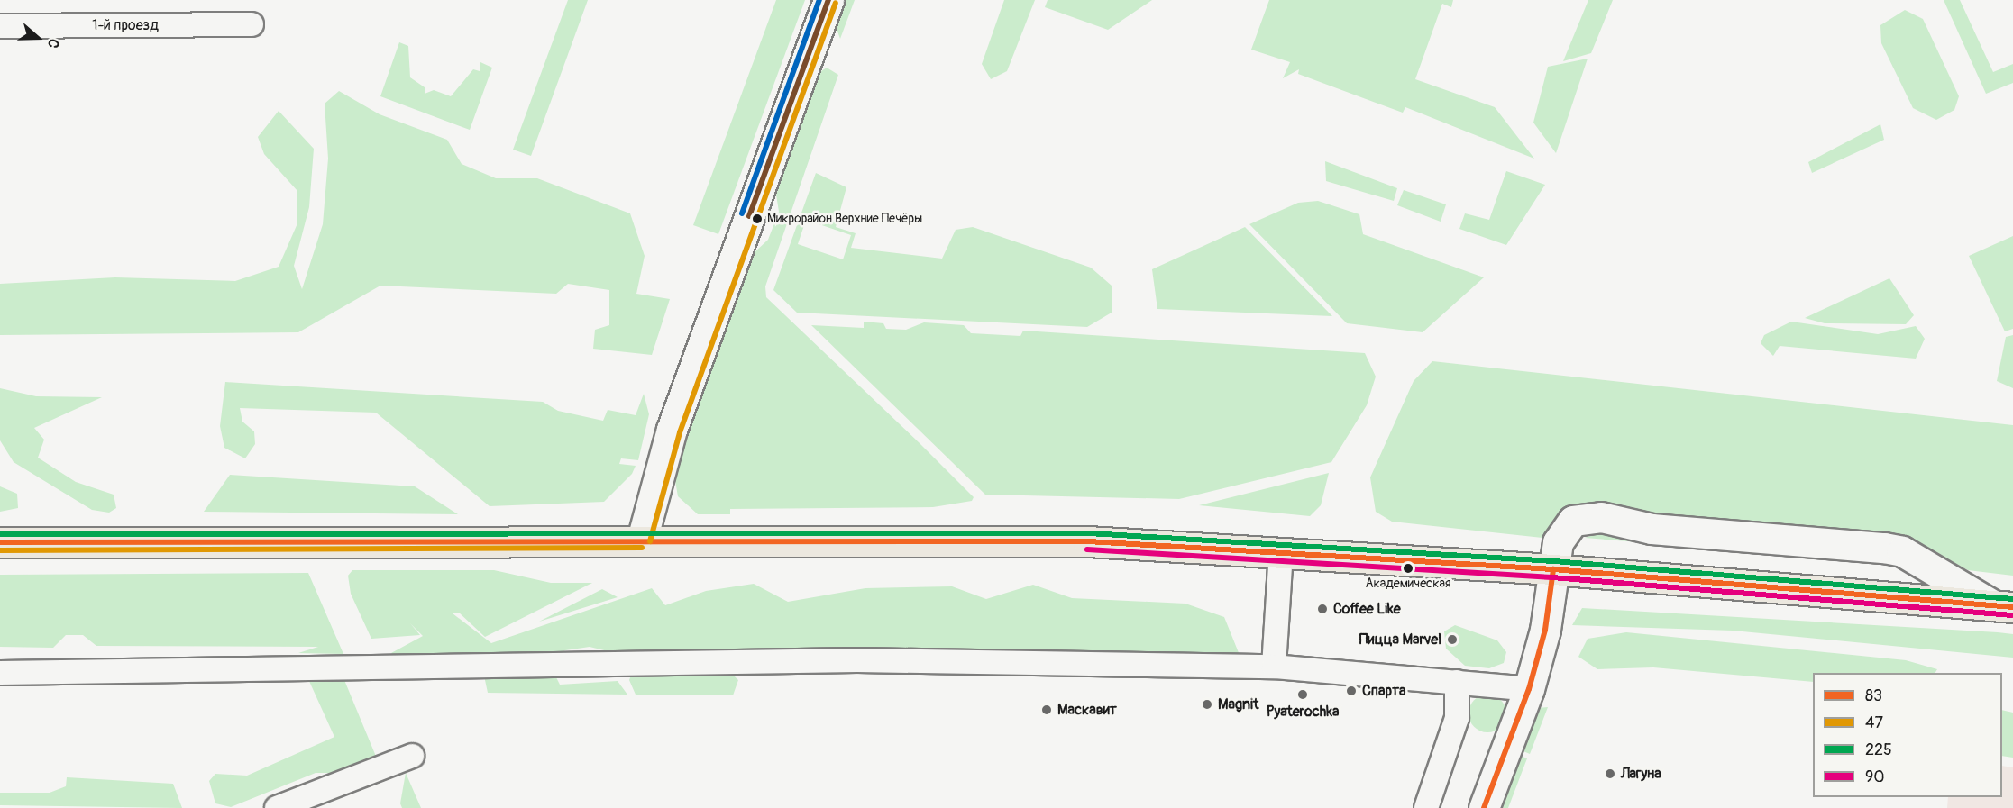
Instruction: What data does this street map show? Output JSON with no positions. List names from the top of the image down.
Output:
{
  "streets": {
    "street": ["1-й проезд"]
  },
  "places": [
    "Микрорайон Верхние Печёры",
    "Академическая",
    "Coffee Like",
    "Пицца Marvel",
    "Спарта",
    "Pyaterochka",
    "Magnit",
    "Маскавит",
    "Лагуна"
  ],
  "lines": [
    "transit line 47",
    "transit line 225",
    "transit line 83",
    "transit line 90"
  ],
  "legend": [
    "83",
    "47",
    "225",
    "90"
  ],
  "north": "right"
}
